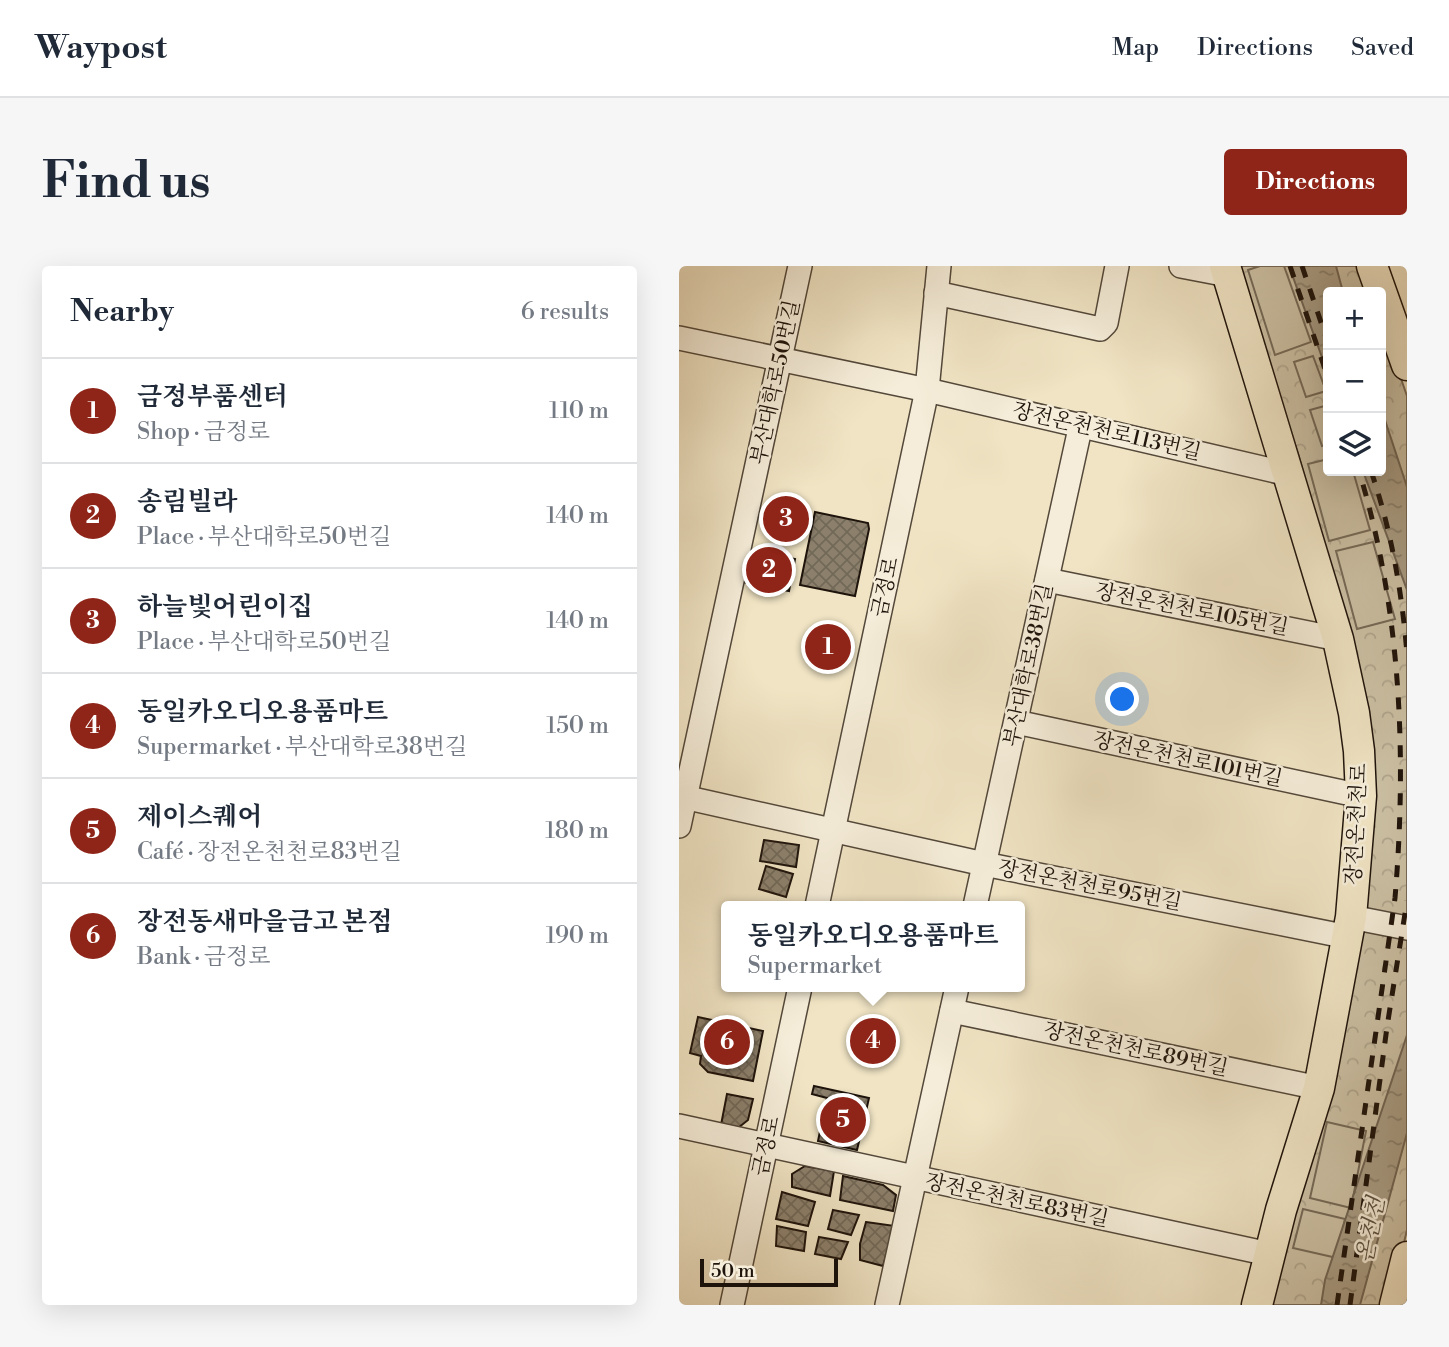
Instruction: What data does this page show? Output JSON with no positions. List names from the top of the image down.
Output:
{
  "streets": {
    "main road": ["장전온천천로"],
    "street": [
      "부산대학로50번길",
      "장전온천천로113번길",
      "금정로",
      "장전온천천로105번길",
      "부산대학로38번길",
      "장전온천천로101번길",
      "장전온천천로95번길",
      "장전온천천로89번길",
      "장전온천천로83번길"
    ]
  },
  "crossings": [
    ["부산대학로50번길", "장전온천천로113번길"],
    ["부산대학로50번길", "장전온천천로95번길"],
    ["장전온천천로113번길", "금정로"],
    ["장전온천천로113번길", "부산대학로38번길"],
    ["장전온천천로113번길", "장전온천천로"],
    ["금정로", "장전온천천로95번길"],
    ["금정로", "장전온천천로83번길"],
    ["장전온천천로105번길", "부산대학로38번길"],
    ["장전온천천로105번길", "장전온천천로"],
    ["부산대학로38번길", "장전온천천로101번길"],
    ["부산대학로38번길", "장전온천천로95번길"],
    ["장전온천천로101번길", "장전온천천로"],
    ["장전온천천로", "장전온천천로95번길"],
    ["장전온천천로", "장전온천천로89번길"],
    ["장전온천천로", "장전온천천로83번길"]
  ],
  "water": ["온천천"],
  "scale_bar": "50 m",
  "page": {
    "header": "Waypost",
    "nav": ["Map", "Directions", "Saved"],
    "buttons": "Directions",
    "title": "Find us",
    "heading": ["Nearby", "6 results"],
    "map_buttons": ["+", "−"],
    "list": [
      {
        "mark": "1",
        "name": "금정부품센터",
        "note": "Shop · 금정로",
        "value": "110 m"
      },
      {
        "mark": "2",
        "name": "송림빌라",
        "note": "Place · 부산대학로50번길",
        "value": "140 m"
      },
      {
        "mark": "3",
        "name": "하늘빛어린이집",
        "note": "Place · 부산대학로50번길",
        "value": "140 m"
      },
      {
        "mark": "4",
        "name": "동일카오디오용품마트",
        "note": "Supermarket · 부산대학로38번길",
        "value": "150 m"
      },
      {
        "mark": "5",
        "name": "제이스퀘어",
        "note": "Café · 장전온천천로83번길",
        "value": "180 m"
      },
      {
        "mark": "6",
        "name": "장전동새마을금고 본점",
        "note": "Bank · 금정로",
        "value": "190 m"
      }
    ],
    "pins": [
      "3",
      "2",
      "1",
      "4",
      "6",
      "5"
    ],
    "popup": ["동일카오디오용품마트", "Supermarket"],
    "scale": "50 m"
  }
}
